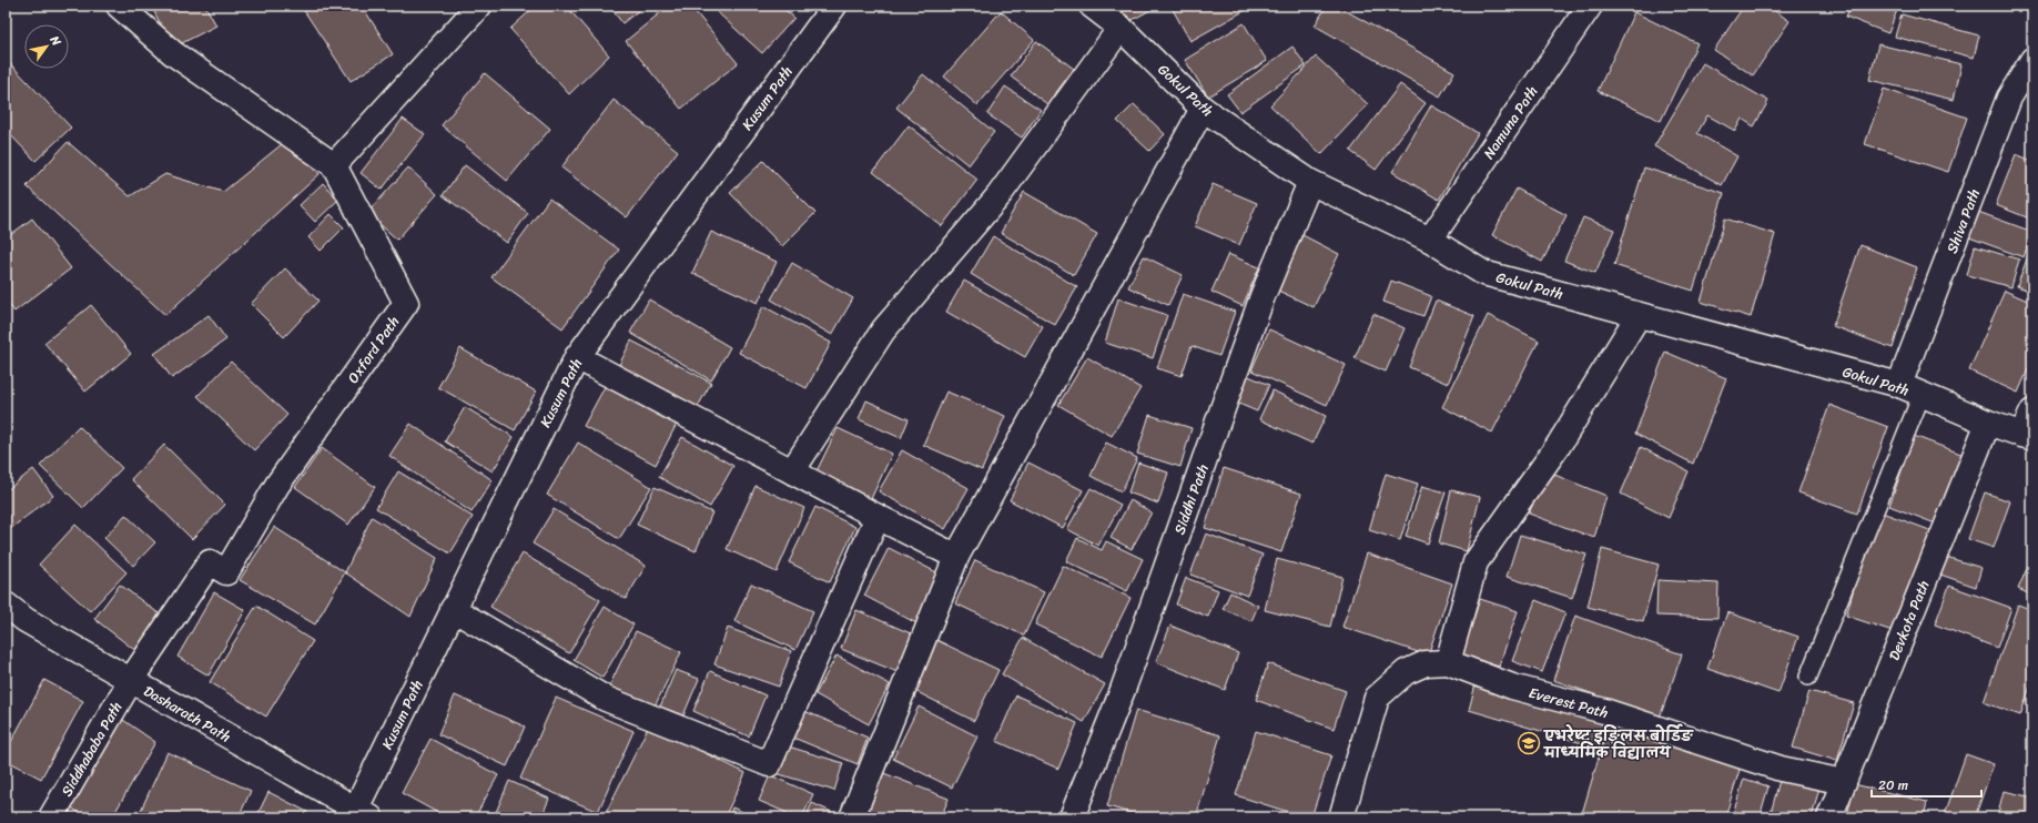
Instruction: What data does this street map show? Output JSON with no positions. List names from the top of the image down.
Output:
{
  "streets": {
    "street": [
      "Gokul Path",
      "Kusum Path",
      "Namuna Path",
      "Shiva Path",
      "Oxford Path",
      "Siddhi Path",
      "Devkota Path",
      "Everest Path",
      "Dasharath Path",
      "Siddhababa Path"
    ]
  },
  "crossings": [
    ["Gokul Path", "Namuna Path"],
    ["Gokul Path", "Shiva Path"],
    ["Gokul Path", "Siddhi Path"],
    ["Gokul Path", "Devkota Path"],
    ["Kusum Path", "Dasharath Path"],
    ["Oxford Path", "Dasharath Path"],
    ["Oxford Path", "Siddhababa Path"],
    ["Devkota Path", "Everest Path"],
    ["Dasharath Path", "Siddhababa Path"]
  ],
  "places": {
    "school or university": ["एभरेष्ट इङ्लिस बोर्डिङ माध्यमिक विद्यालय"]
  },
  "scale_bar": "20 m",
  "north": "top right"
}
